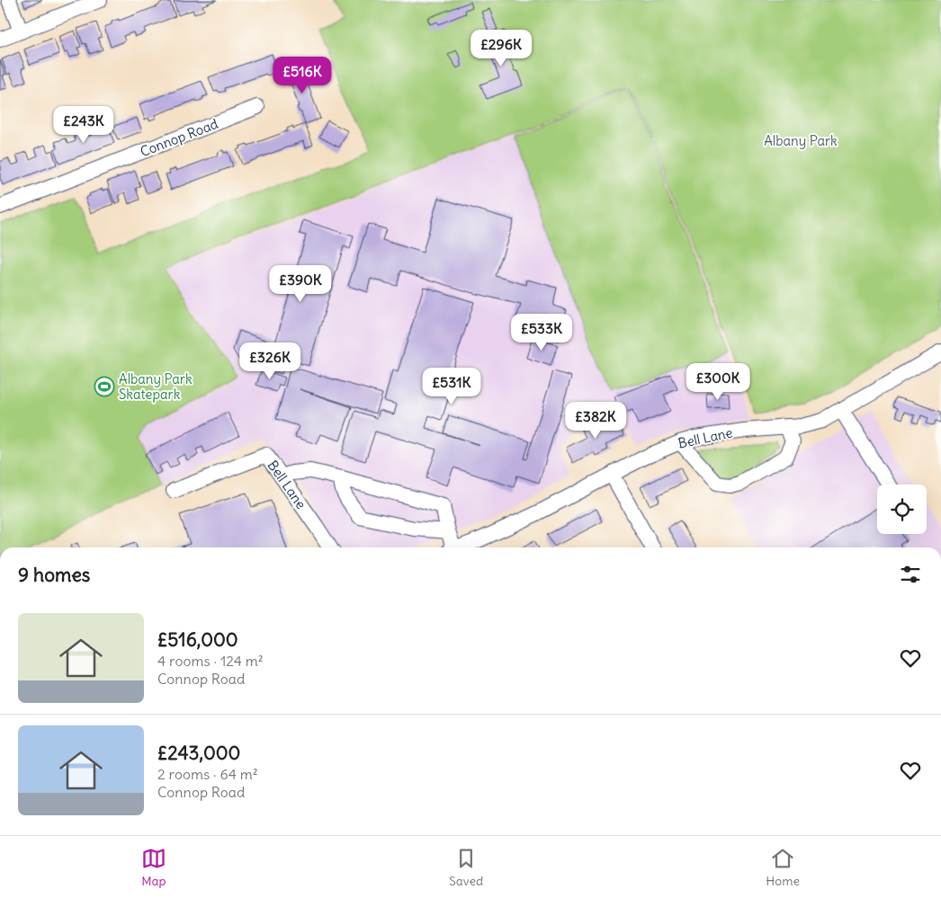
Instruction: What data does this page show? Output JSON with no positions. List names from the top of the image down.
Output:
{
  "streets": {
    "street": ["Connop Road", "Bell Lane"]
  },
  "parks": ["Albany Park"],
  "places": {
    "sports": ["Albany Park Skatepark"]
  },
  "page": {
    "price": [
      "£296K",
      "£516K",
      "£243K",
      "£390K",
      "£533K",
      "£326K",
      "£300K",
      "£531K",
      "£382K"
    ],
    "heading": "9 homes",
    "list": [
      {
        "name": "£516,000",
        "note": "4 rooms · 124 m² · Connop Road"
      },
      {
        "name": "£243,000",
        "note": "2 rooms · 64 m² · Connop Road"
      }
    ],
    "tabs": ["Map", "Saved", "Home"]
  }
}
